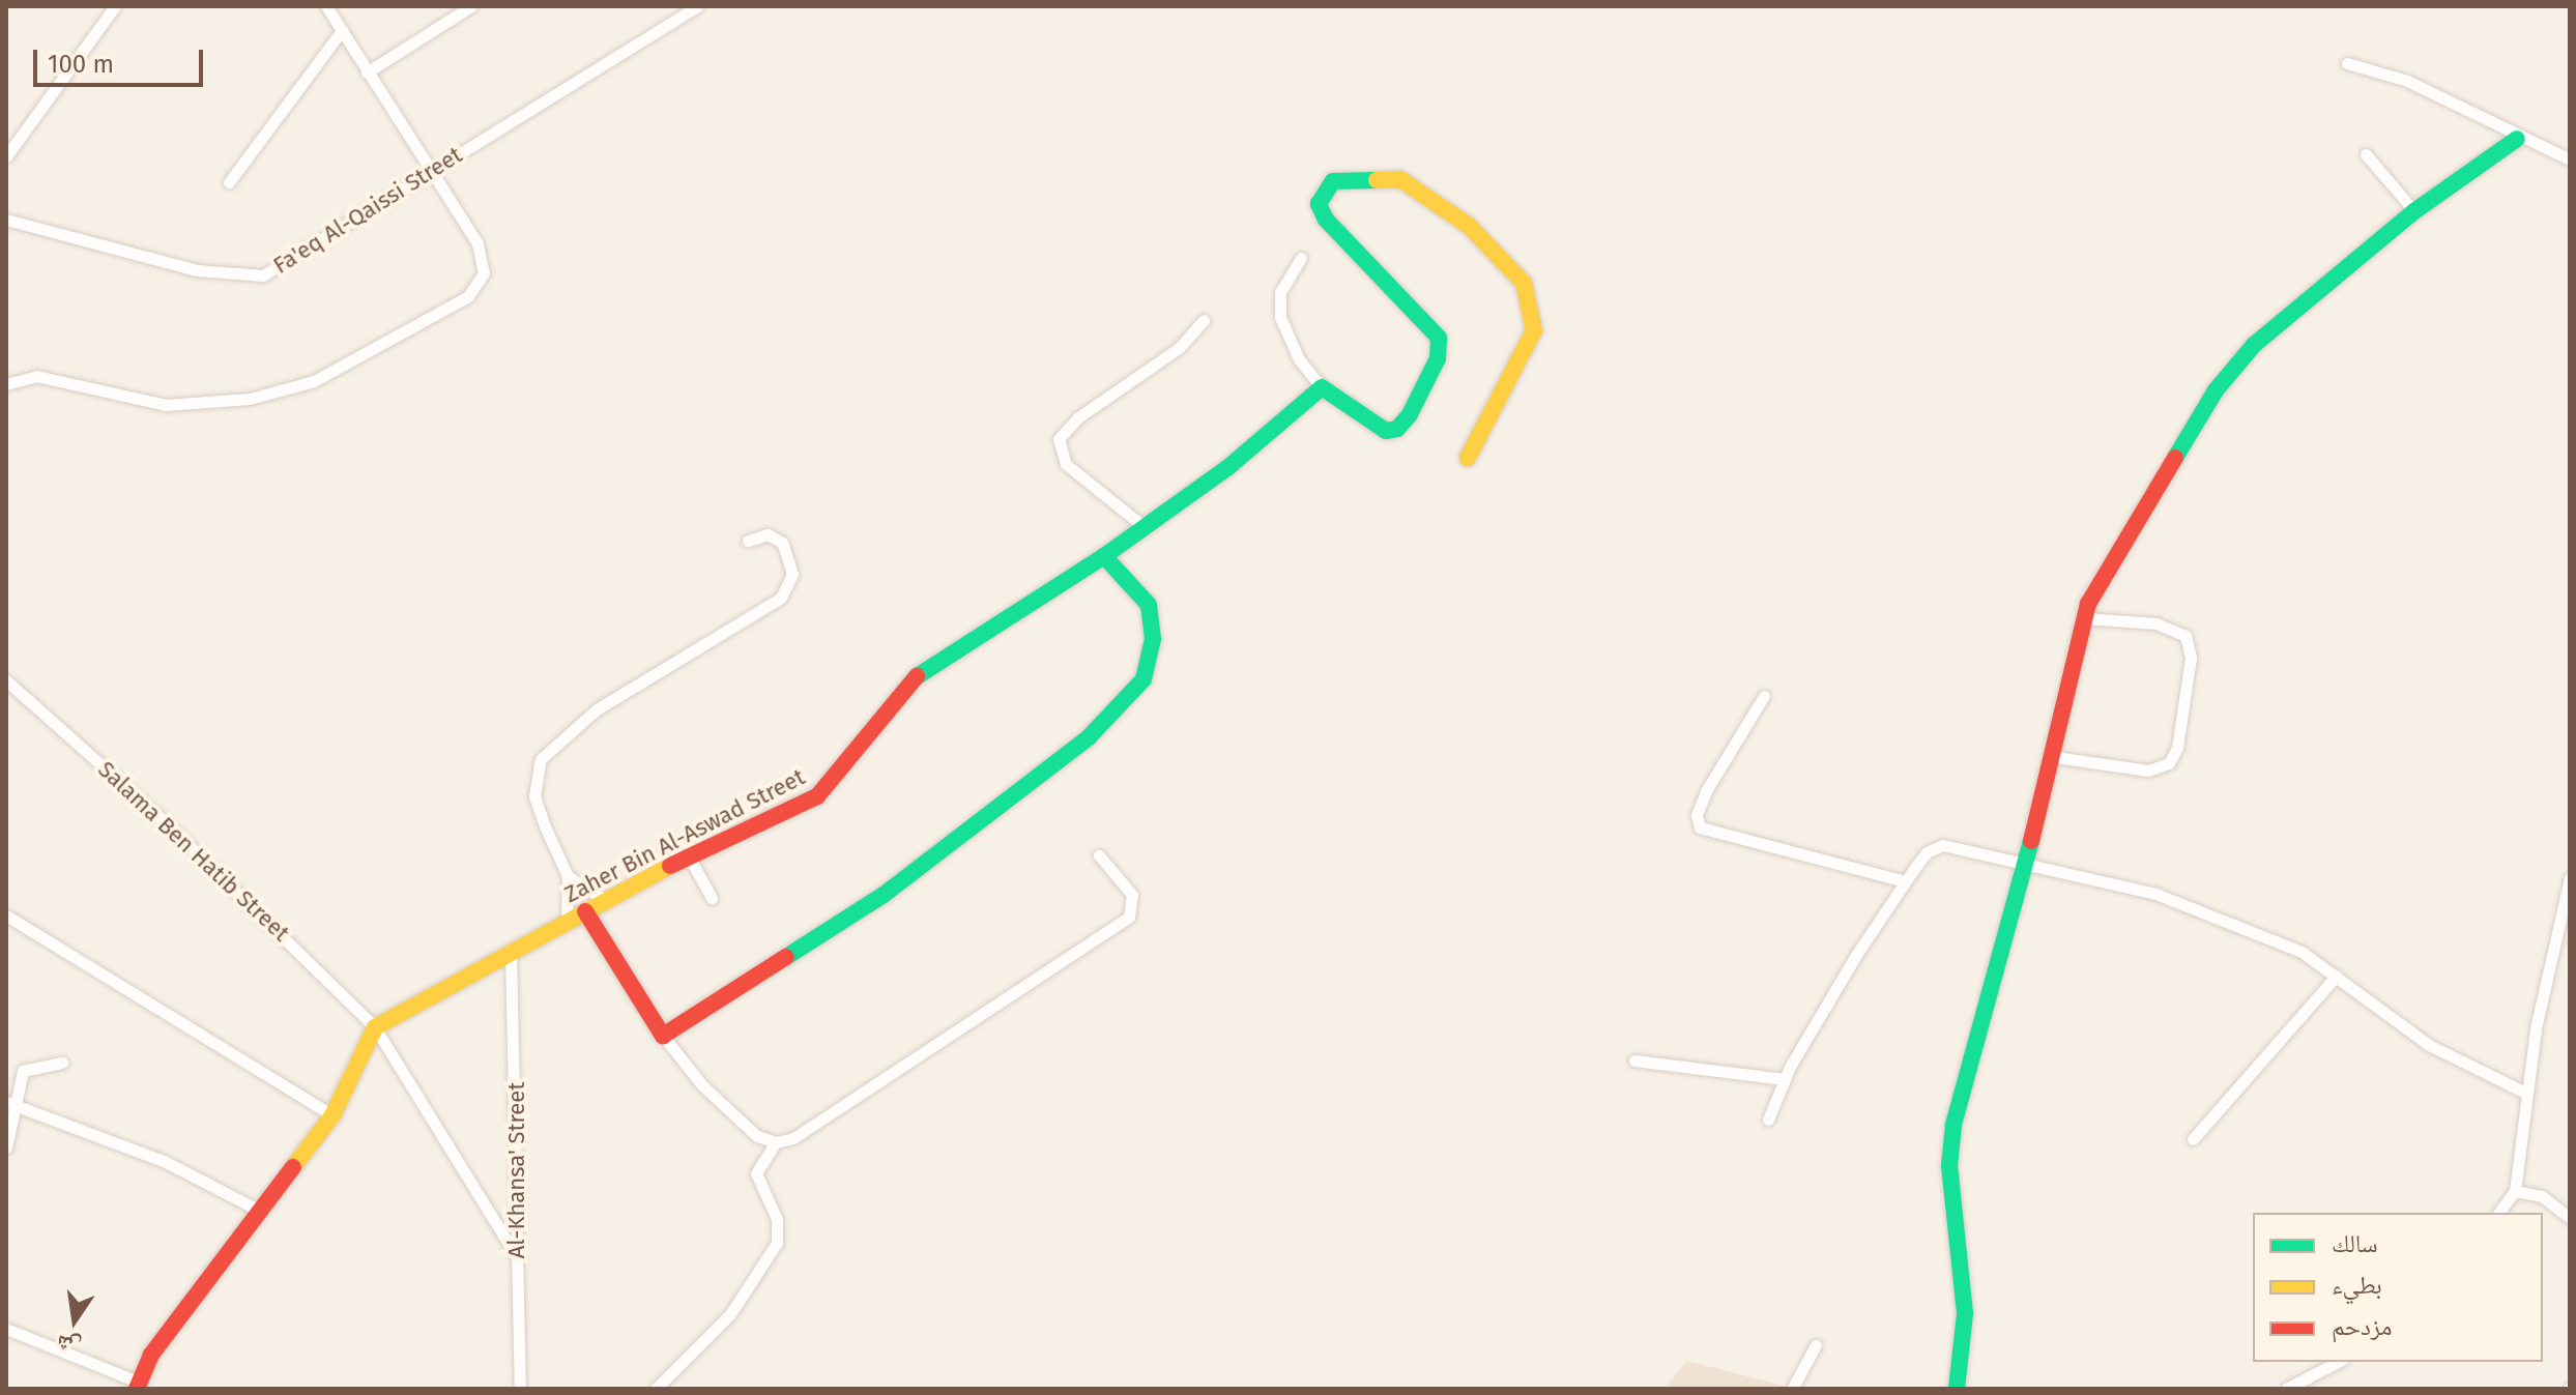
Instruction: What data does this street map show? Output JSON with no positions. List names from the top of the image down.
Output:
{
  "streets": {
    "street": [
      "Fa'eq Al-Qaissi Street",
      "Zaher Bin Al-Aswad Street",
      "Salama Ben Hatib Street",
      "Al-Khansa' Street"
    ]
  },
  "crossings": [
    ["Zaher Bin Al-Aswad Street", "Salama Ben Hatib Street"],
    ["Zaher Bin Al-Aswad Street", "Al-Khansa' Street"],
    ["Salama Ben Hatib Street", "Al-Khansa' Street"]
  ],
  "legend": ["سالك", "بطيء", "مزدحم"],
  "scale_bar": "100 m",
  "north": "bottom"
}
